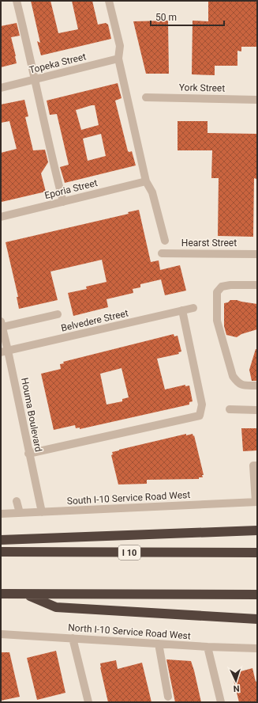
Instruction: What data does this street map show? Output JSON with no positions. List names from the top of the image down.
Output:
{
  "streets": {
    "highway": ["I 10"],
    "street": [
      "Topeka Street",
      "York Street",
      "Eporia Street",
      "Hearst Street",
      "Belvedere Street",
      "Houma Boulevard",
      "South I-10 Service Road West",
      "North I-10 Service Road West"
    ]
  },
  "crossings": [
    ["Belvedere Street", "Houma Boulevard"],
    ["Houma Boulevard", "South I-10 Service Road West"]
  ],
  "scale_bar": "50 m",
  "north": "bottom"
}
